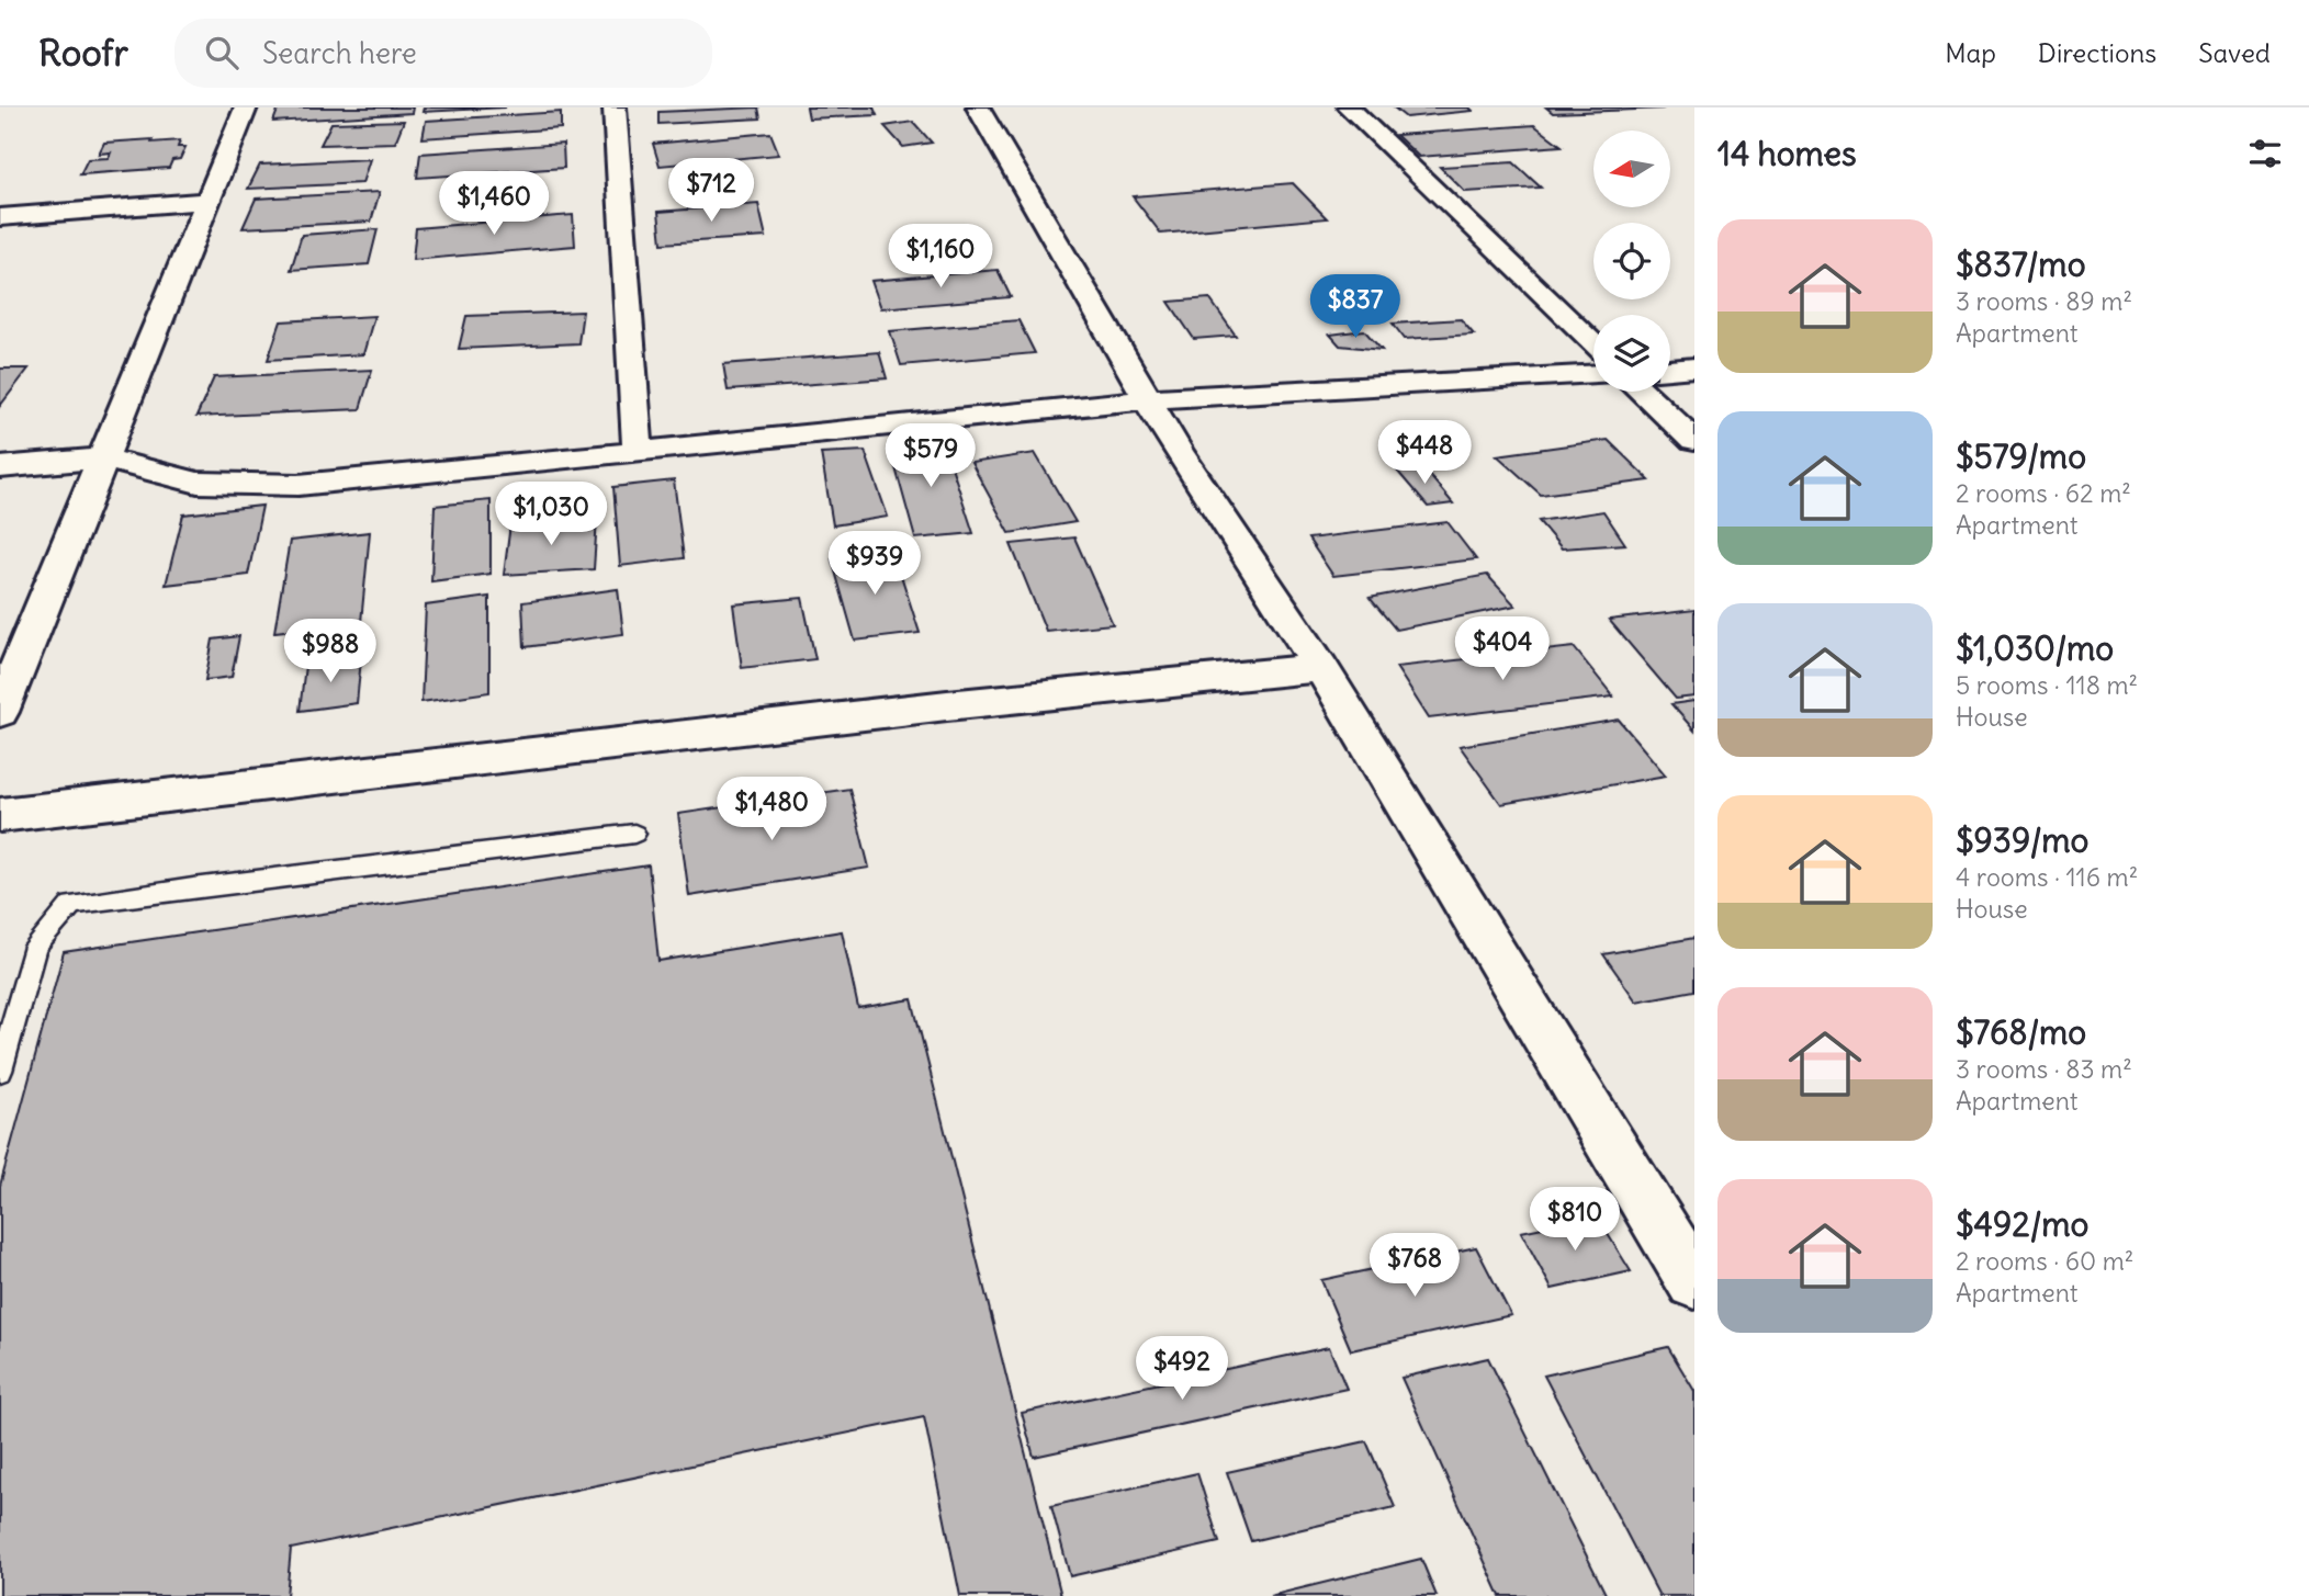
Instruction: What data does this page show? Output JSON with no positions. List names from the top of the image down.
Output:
{
  "north": "left",
  "page": {
    "header": "Roofr",
    "search": "Search here",
    "nav": ["Map", "Directions", "Saved"],
    "heading": "14 homes",
    "price": [
      "$712",
      "$1,460",
      "$1,160",
      "$837",
      "$448",
      "$579",
      "$1,030",
      "$939",
      "$404",
      "$988",
      "$1,480",
      "$810",
      "$768",
      "$492"
    ],
    "list": [
      {
        "name": "$837/mo",
        "note": "3 rooms · 89 m² · Apartment"
      },
      {
        "name": "$579/mo",
        "note": "2 rooms · 62 m² · Apartment"
      },
      {
        "name": "$1,030/mo",
        "note": "5 rooms · 118 m² · House"
      },
      {
        "name": "$939/mo",
        "note": "4 rooms · 116 m² · House"
      },
      {
        "name": "$768/mo",
        "note": "3 rooms · 83 m² · Apartment"
      },
      {
        "name": "$492/mo",
        "note": "2 rooms · 60 m² · Apartment"
      }
    ]
  }
}
